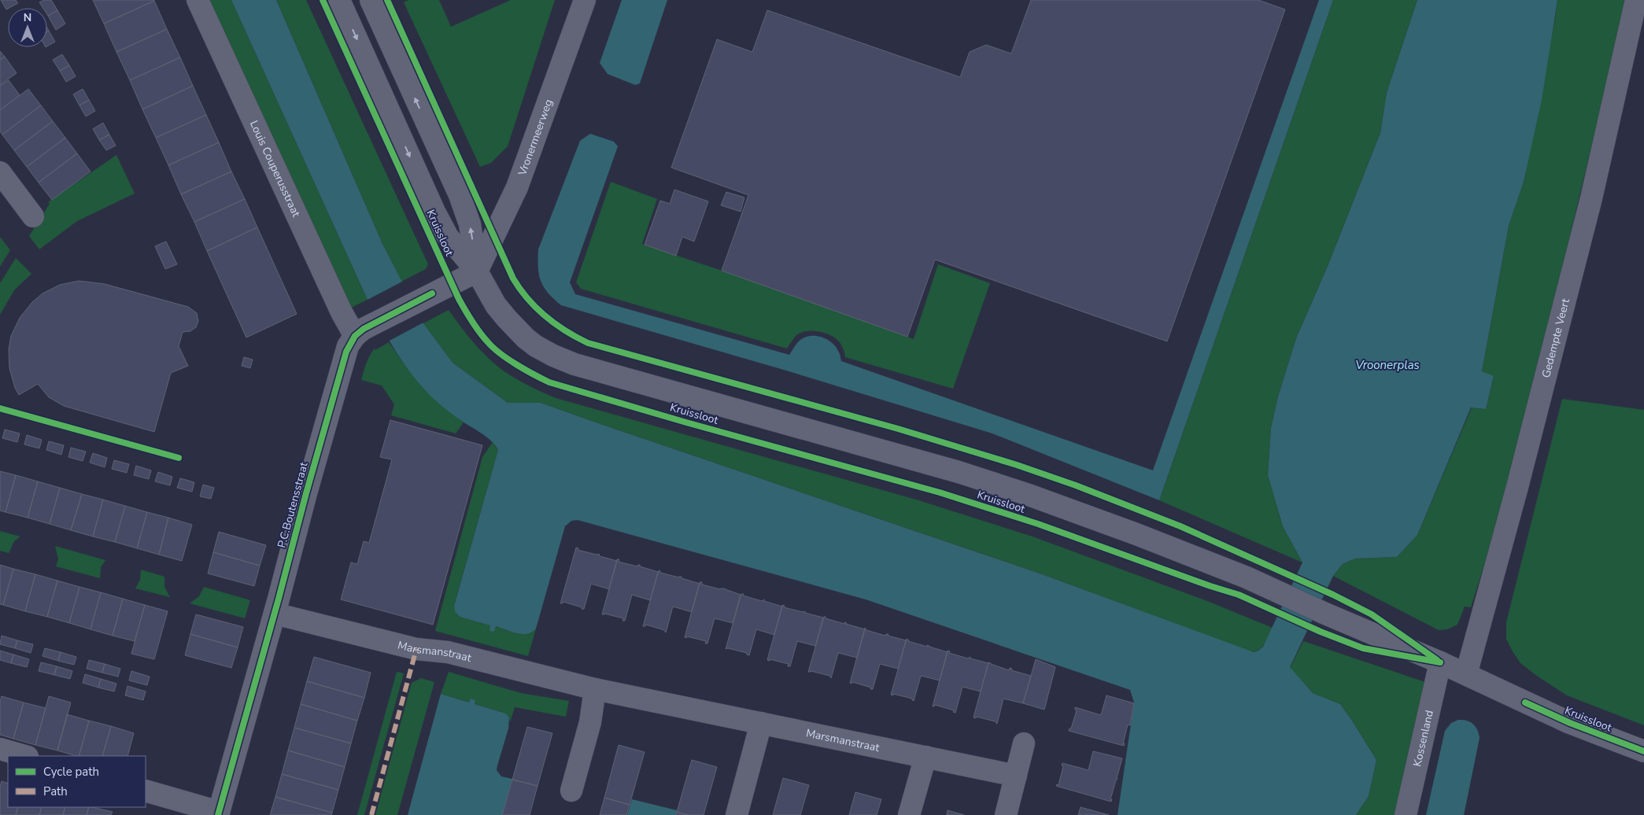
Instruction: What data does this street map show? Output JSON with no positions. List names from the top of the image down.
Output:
{
  "streets": {
    "street": [
      "Vronermeerweg",
      "Louis Couperusstraat",
      "Kruissloot",
      "Gedempte Veert",
      "P.C.Boutensstraat",
      "Marsmanstraat",
      "Kossenland"
    ]
  },
  "crossings": [
    ["Vronermeerweg", "Kruissloot"],
    ["Vronermeerweg", "P.C.Boutensstraat"],
    ["Louis Couperusstraat", "P.C.Boutensstraat"],
    ["Kruissloot", "Gedempte Veert"],
    ["Kruissloot", "P.C.Boutensstraat"],
    ["Kruissloot", "Kossenland"],
    ["P.C.Boutensstraat", "Marsmanstraat"]
  ],
  "water": ["Vroonerplas"],
  "legend": ["Cycle path", "Path"],
  "north": "top"
}
